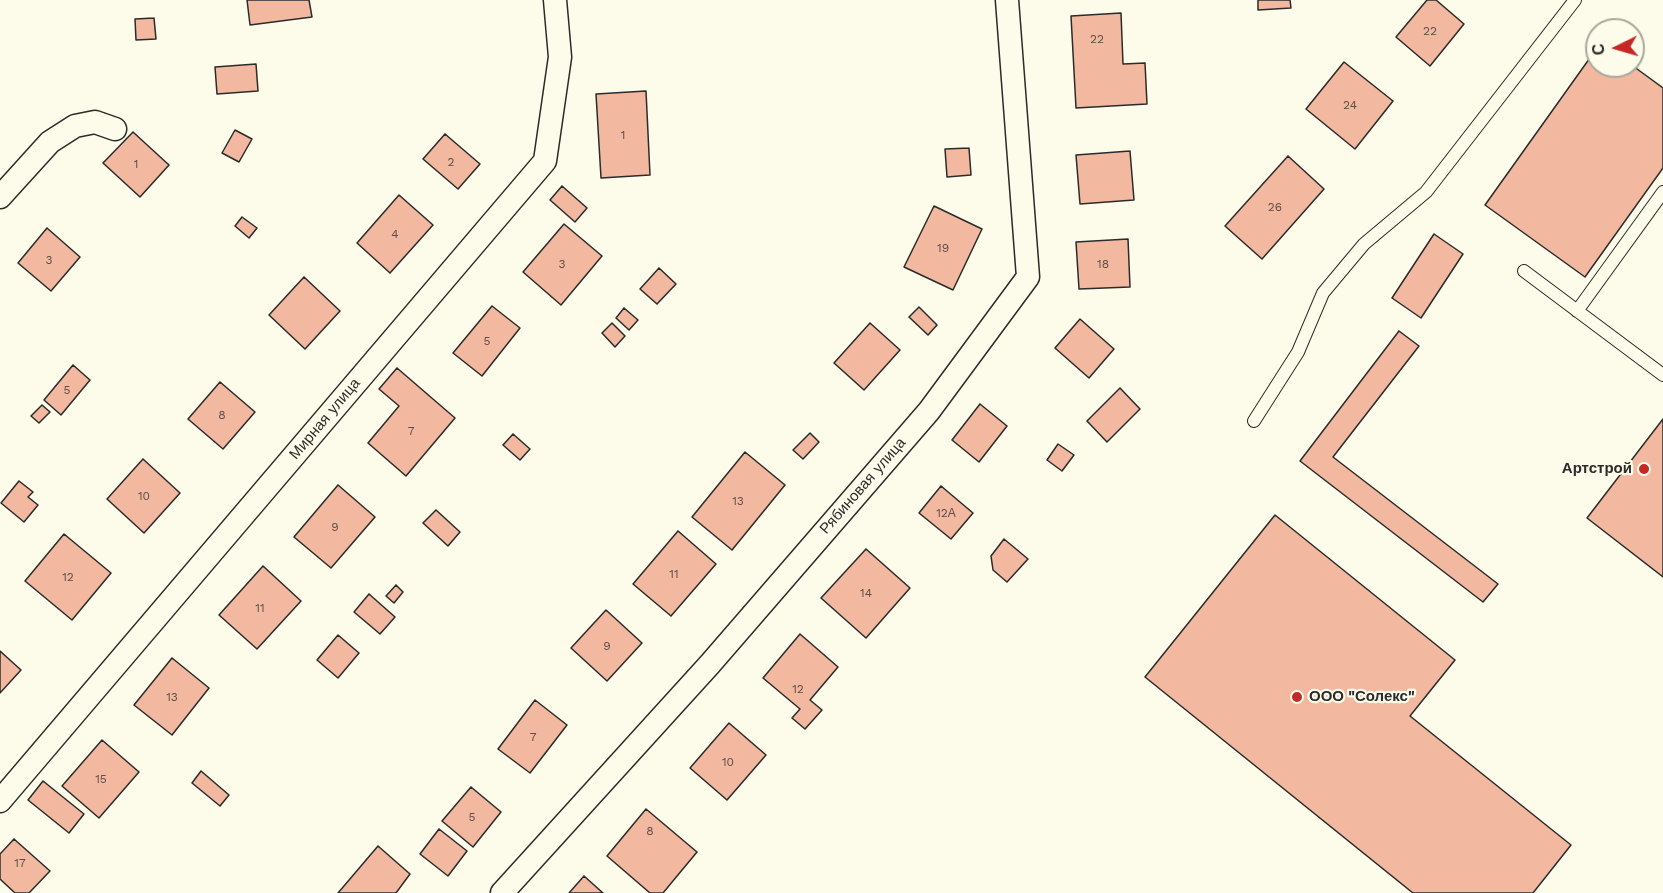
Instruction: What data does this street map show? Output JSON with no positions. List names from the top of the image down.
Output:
{
  "streets": {
    "street": ["Мирная улица", "Рябиновая улица"]
  },
  "places": ["Артстрой", "ООО \"Солекс\""],
  "house_numbers": [
    "22",
    "22",
    "24",
    "1",
    "2",
    "1",
    "26",
    "4",
    "19",
    "3",
    "3",
    "18",
    "5",
    "5",
    "8",
    "7",
    "10",
    "13",
    "12А",
    "9",
    "11",
    "12",
    "14",
    "11",
    "9",
    "12",
    "13",
    "7",
    "10",
    "15",
    "5",
    "8",
    "17"
  ],
  "north": "left"
}
